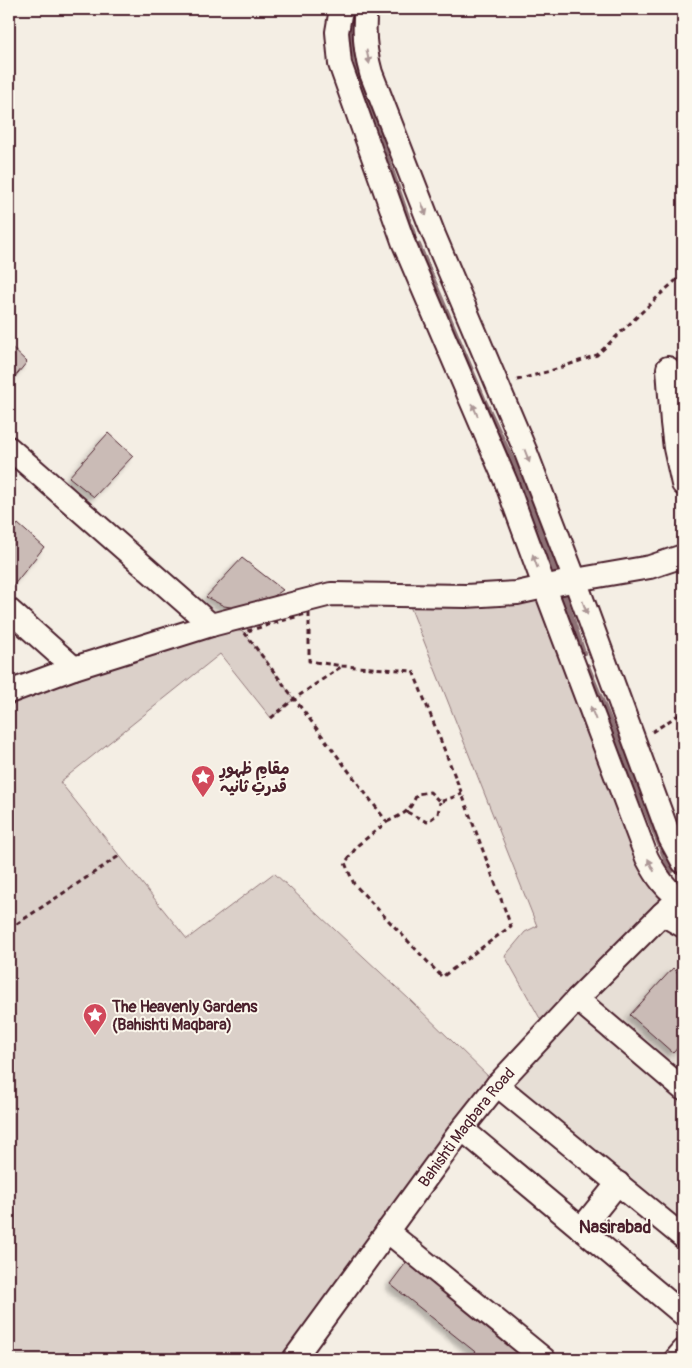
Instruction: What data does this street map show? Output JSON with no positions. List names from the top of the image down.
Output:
{
  "streets": {
    "street": ["Bahishti Maqbara Road"]
  },
  "districts": ["Nasirabad"],
  "places": {
    "place": ["مقامِ ظہورِ قدرتِ ثانیہ", "The Heavenly Gardens (Bahishti Maqbara)"]
  }
}
